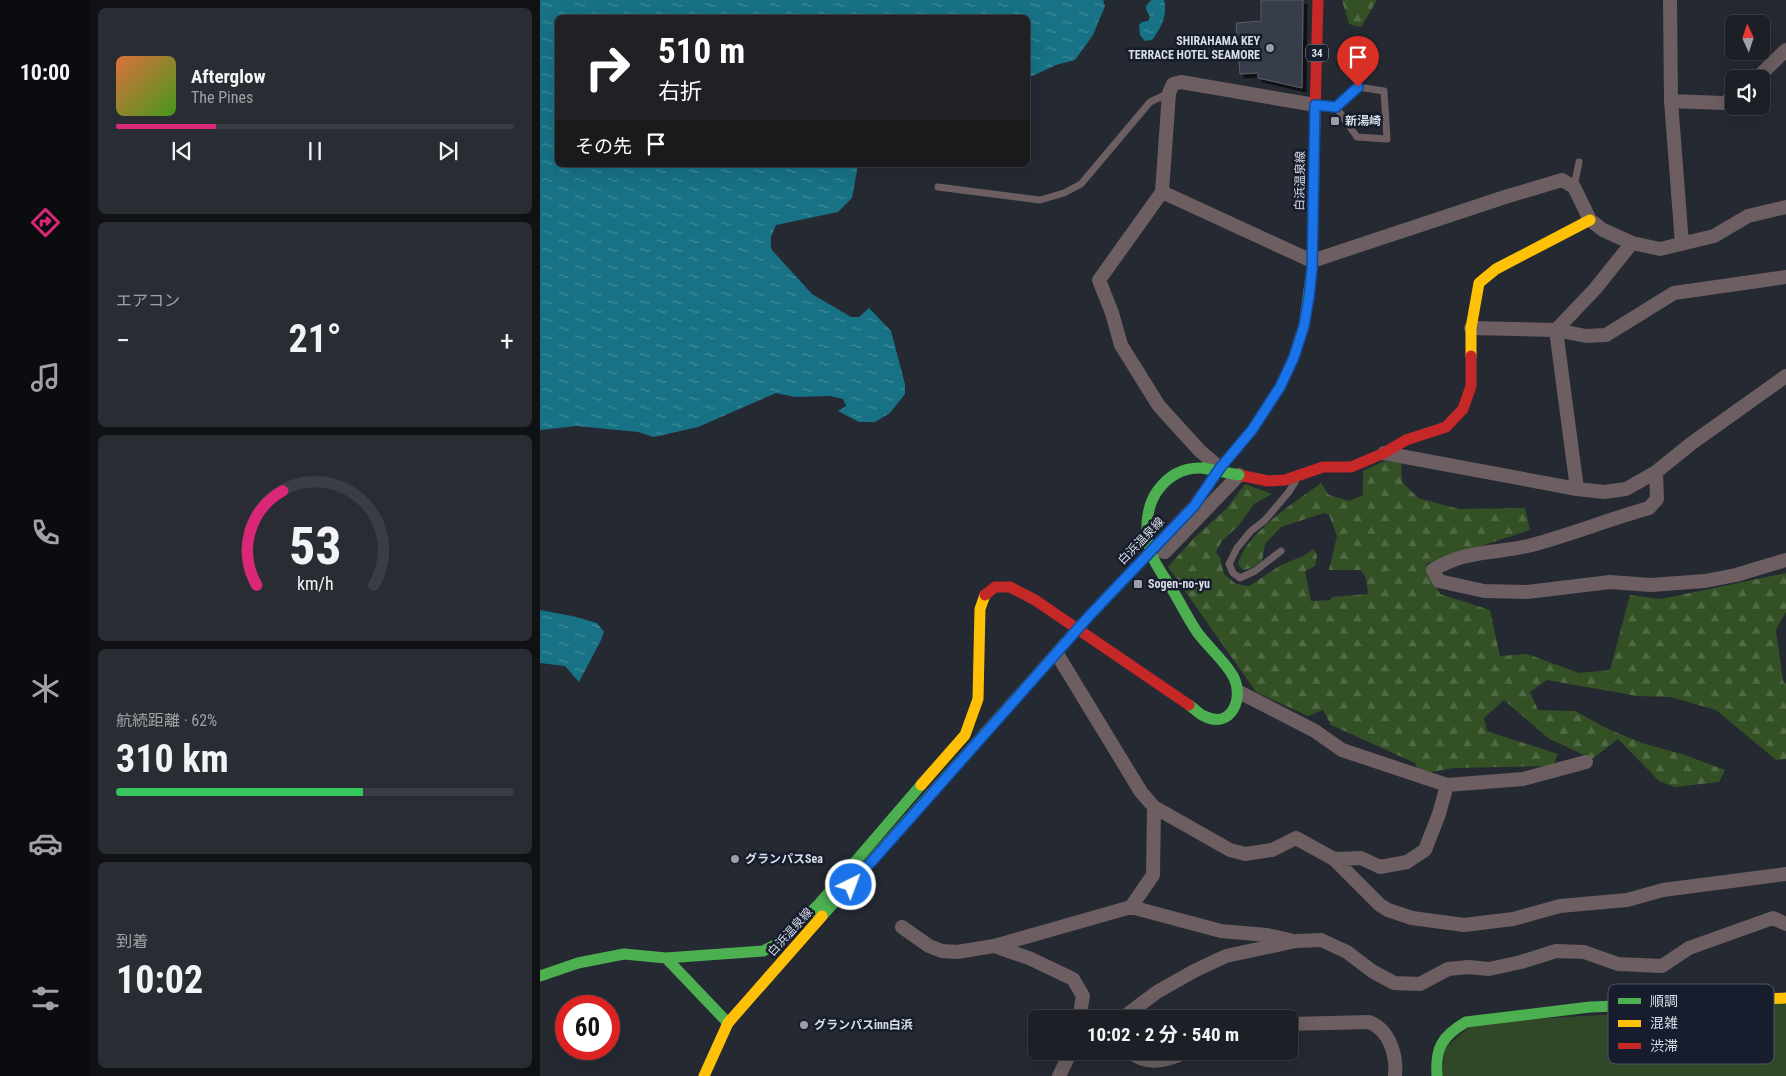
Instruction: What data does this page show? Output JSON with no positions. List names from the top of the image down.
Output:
{
  "streets": {
    "street": ["34", "白浜温泉線"]
  },
  "places": {
    "other": ["SHIRAHAMA KEY TERRACE HOTEL SEAMORE", "グランパスSea", "グランパスinn白浜"],
    "transit": ["新湯崎", "Sogen-no-yu"]
  },
  "legend": ["順調", "混雑", "渋滞"],
  "north": "top",
  "page": {
    "tabs": "10:00",
    "turn": ["510 m", "右折"],
    "song": ["Afterglow", "The Pines"],
    "then": "その先",
    "tile": [
      "エアコン",
      ["航続距離 · 62%", "310 km"],
      ["到着", "10:02"]
    ],
    "heat": ["−", "21°", "+"],
    "limit": "60",
    "trip": "10:02 · 2 分 · 540 m",
    "gauge": ["53", "km/h"]
  }
}
